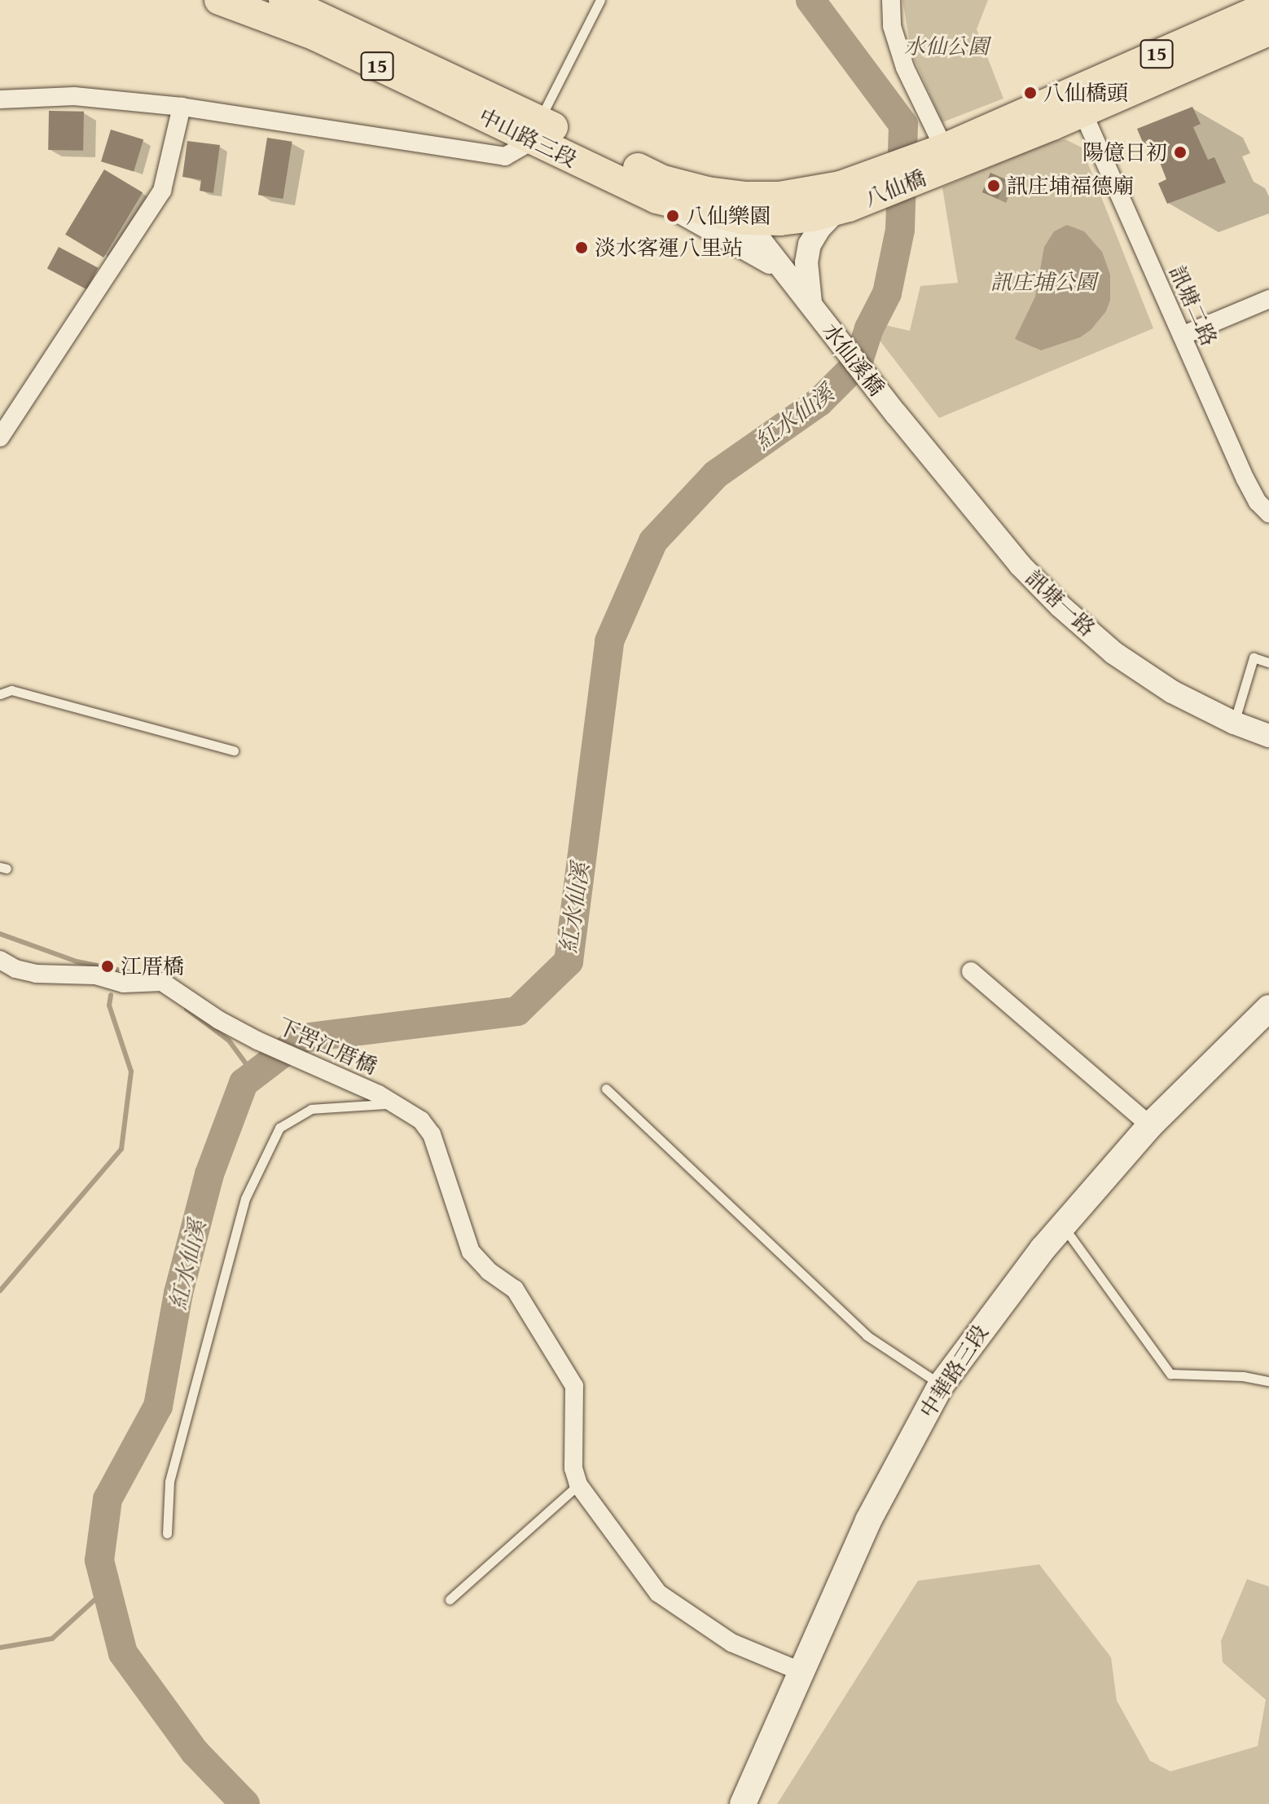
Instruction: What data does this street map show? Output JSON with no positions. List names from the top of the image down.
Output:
{
  "streets": {
    "main road": [
      "15",
      "中山路三段",
      "八仙橋",
      "中華路三段"
    ],
    "street": [
      "訊塘二路",
      "水仙溪橋",
      "訊塘一路",
      "下罟江厝橋"
    ]
  },
  "crossings": [
    ["15", "八仙橋"],
    ["15", "訊塘二路"],
    ["中山路三段", "八仙橋"],
    ["水仙溪橋", "訊塘一路"]
  ],
  "water": ["紅水仙溪"],
  "parks": ["水仙公園", "訊庄埔公園"],
  "places": [
    "八仙橋頭",
    "陽億日初",
    "訊庄埔福德廟",
    "八仙樂園",
    "淡水客運八里站",
    "江厝橋"
  ]
}
